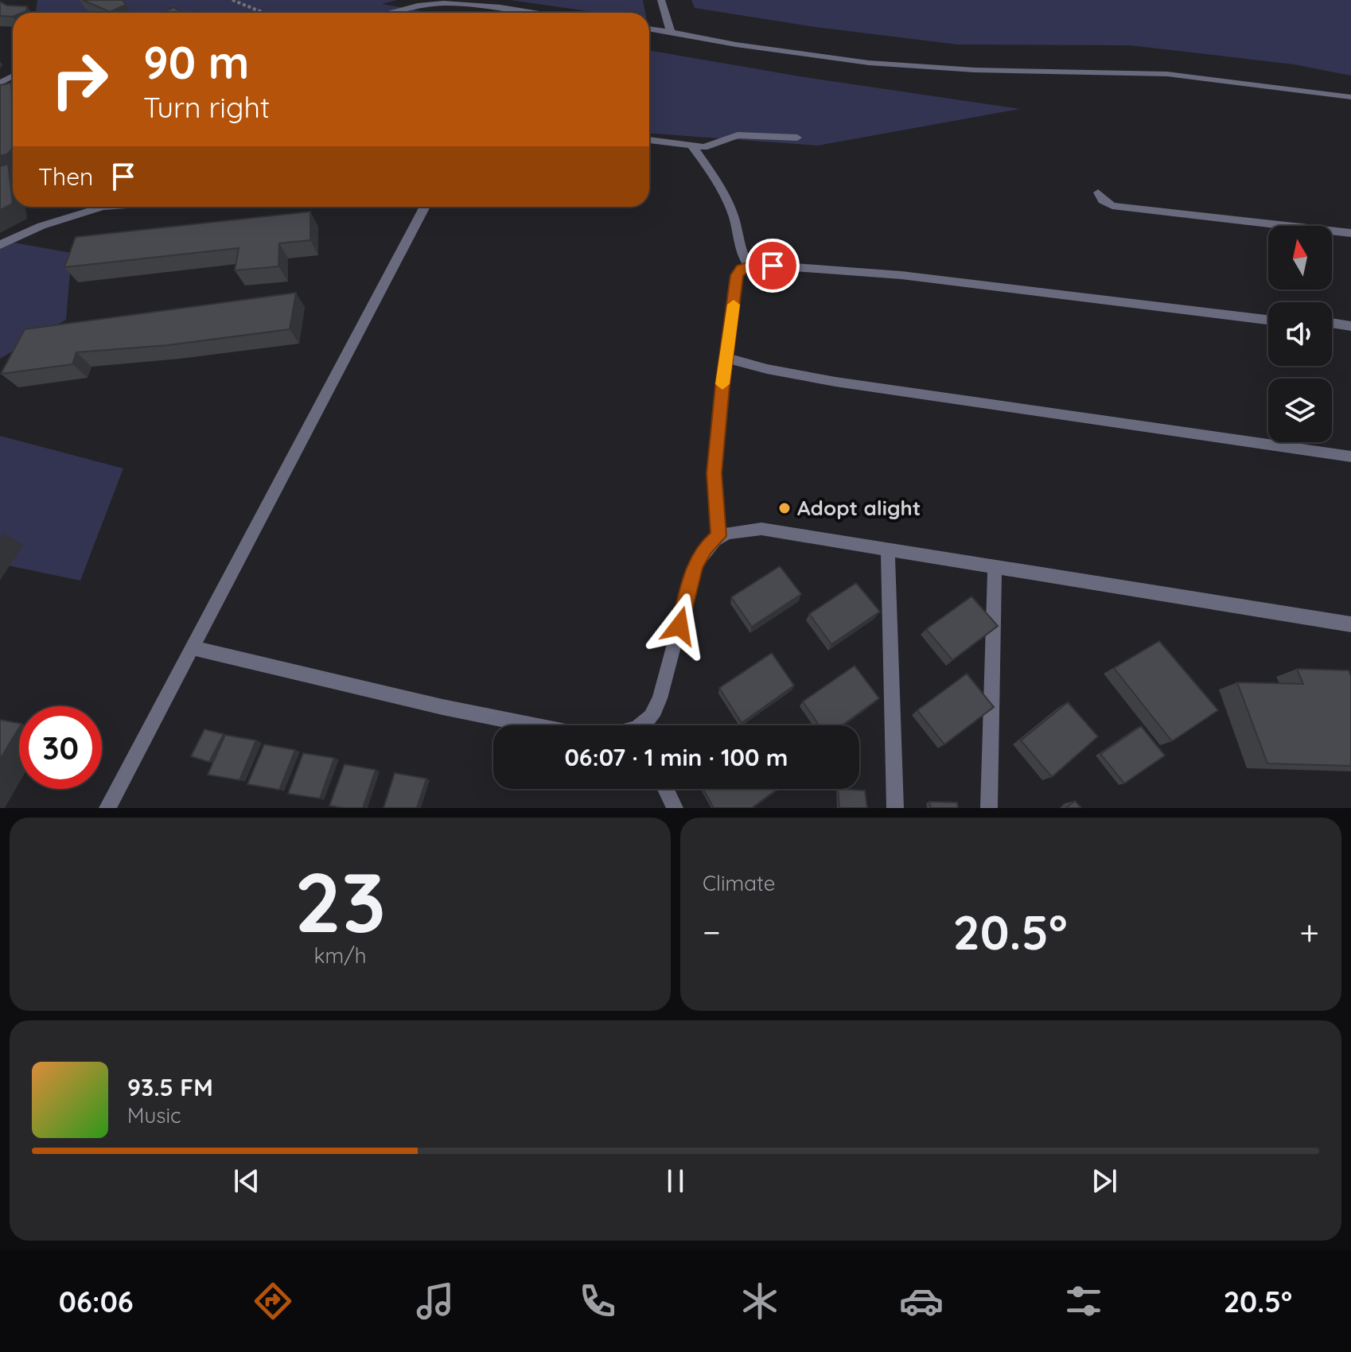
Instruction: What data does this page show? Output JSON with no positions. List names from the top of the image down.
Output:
{
  "places": ["Adopt alight"],
  "north": "top",
  "page": {
    "turn": ["90 m", "Turn right"],
    "then": "Then",
    "limit": "30",
    "trip": "06:07 · 1 min · 100 m",
    "tile": [
      ["23", "km/h"],
      "Climate"
    ],
    "heat": ["−", "20.5°", "+"],
    "song": ["93.5 FM", "Music"],
    "tabs": ["06:06", "20.5°"]
  }
}
